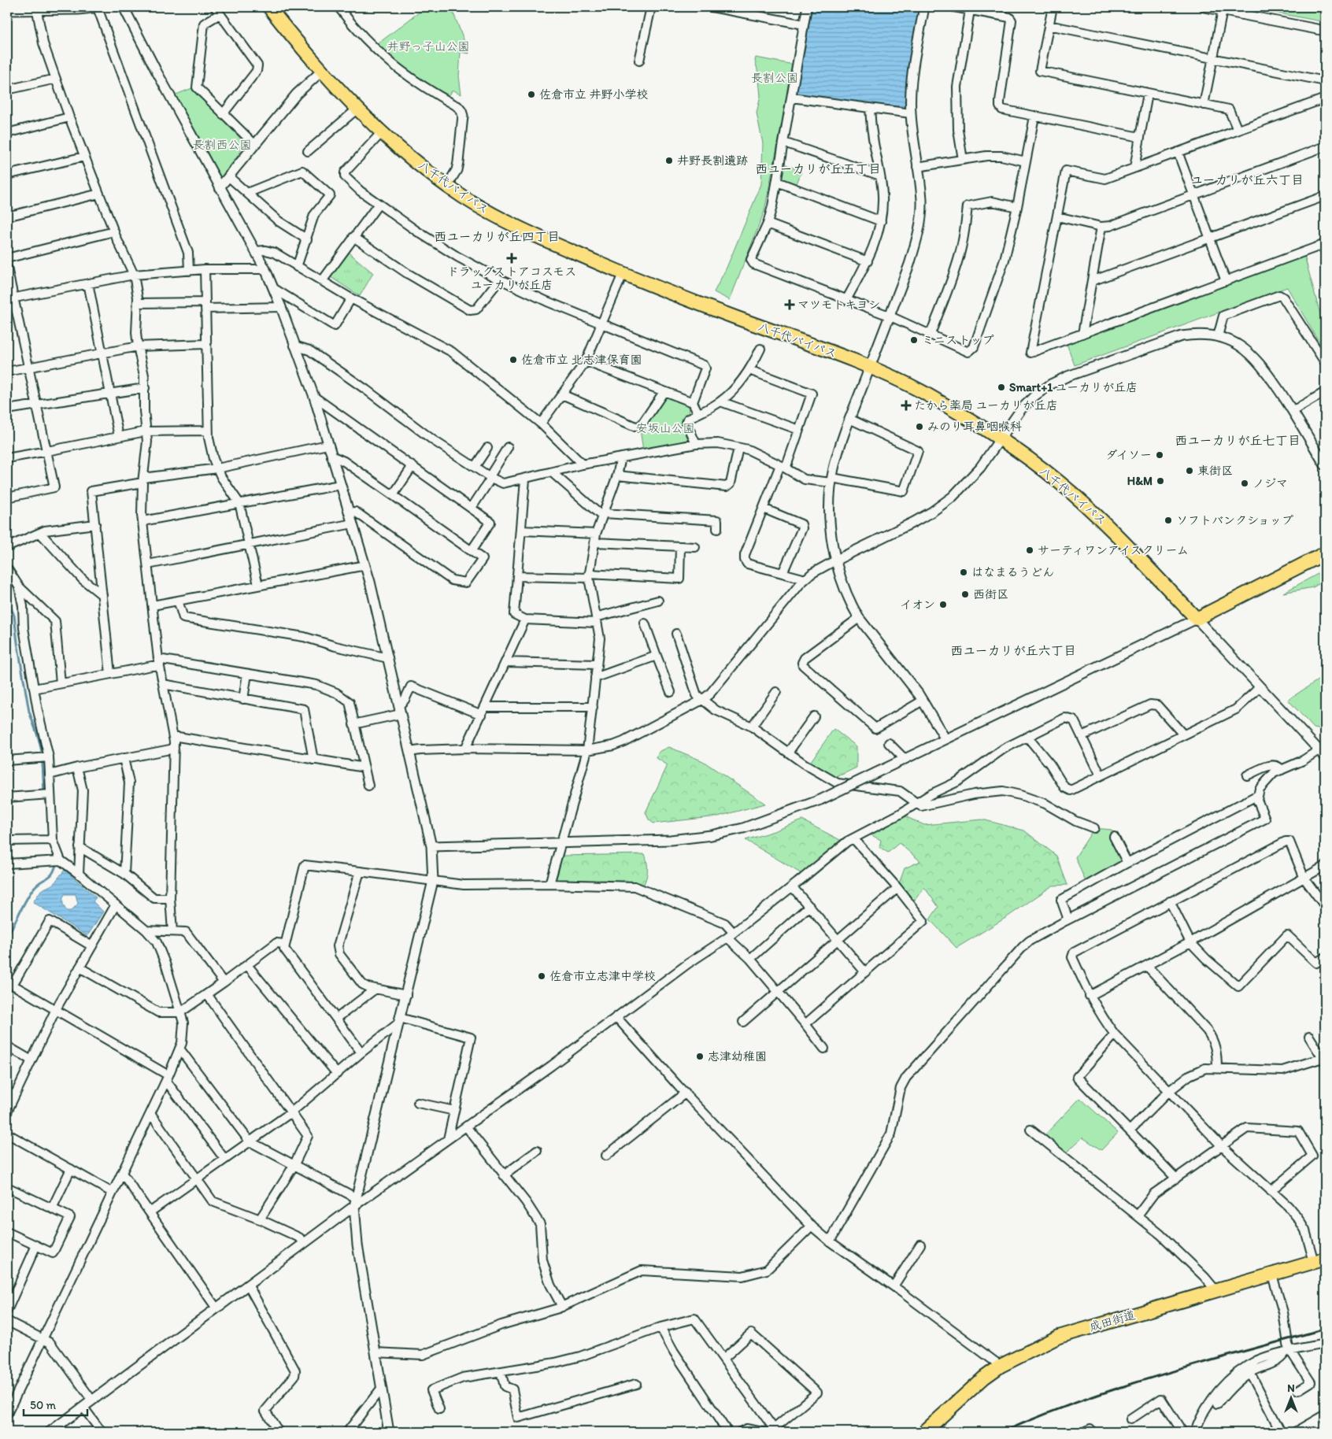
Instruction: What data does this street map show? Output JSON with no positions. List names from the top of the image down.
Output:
{
  "streets": {
    "highway": ["八千代バイパス", "成田街道"]
  },
  "districts": [
    "西ユーカリが丘五丁目",
    "ユーカリが丘六丁目",
    "西ユーカリが丘四丁目",
    "西ユーカリが丘七丁目",
    "西ユーカリが丘六丁目"
  ],
  "parks": [
    "井野っ子山公園",
    "長割公園",
    "長割西公園",
    "安坂山公園"
  ],
  "places": {
    "other": [
      "佐倉市立 井野小学校",
      "井野長割遺跡",
      "ミニストップ",
      "佐倉市立 北志津保育園",
      "Smart+1 ユーカリが丘店",
      "みのり耳鼻咽喉科",
      "ダイソー",
      "東街区",
      "H&M",
      "ノジマ",
      "ソフトバンクショップ",
      "サーティワンアイスクリーム",
      "はなまるうどん",
      "西街区",
      "イオン",
      "佐倉市立志津中学校",
      "志津幼稚園"
    ],
    "health": ["ドラッグストアコスモス ユーカリが丘店", "マツモトキヨシ", "たから薬局 ユーカリが丘店"]
  },
  "scale_bar": "50 m",
  "north": "top"
}
